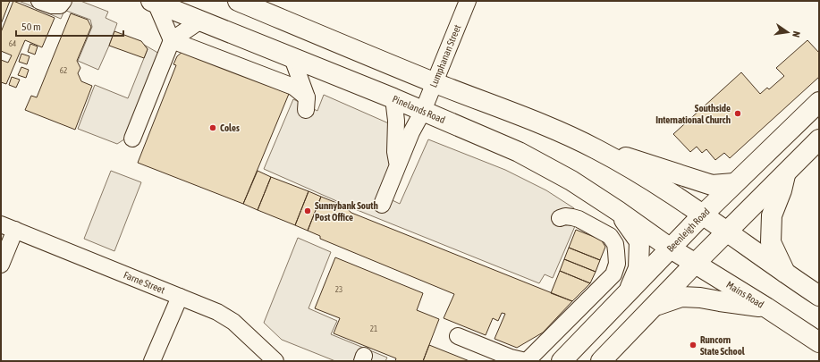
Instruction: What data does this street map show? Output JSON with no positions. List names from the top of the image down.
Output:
{
  "streets": {
    "main road": ["Pinelands Road", "Beenleigh Road", "Mains Road"],
    "street": ["Lumphanan Street", "Farne Street"]
  },
  "crossings": [
    ["Lumphanan Street", "Pinelands Road"],
    ["Pinelands Road", "Beenleigh Road"],
    ["Pinelands Road", "Mains Road"],
    ["Beenleigh Road", "Mains Road"]
  ],
  "places": [
    "Southside International Church",
    "Coles",
    "Sunnybank South Post Office",
    "Runcorn State School"
  ],
  "house_numbers": [
    "64",
    "62",
    "23",
    "21"
  ],
  "scale_bar": "50 m",
  "north": "right"
}
